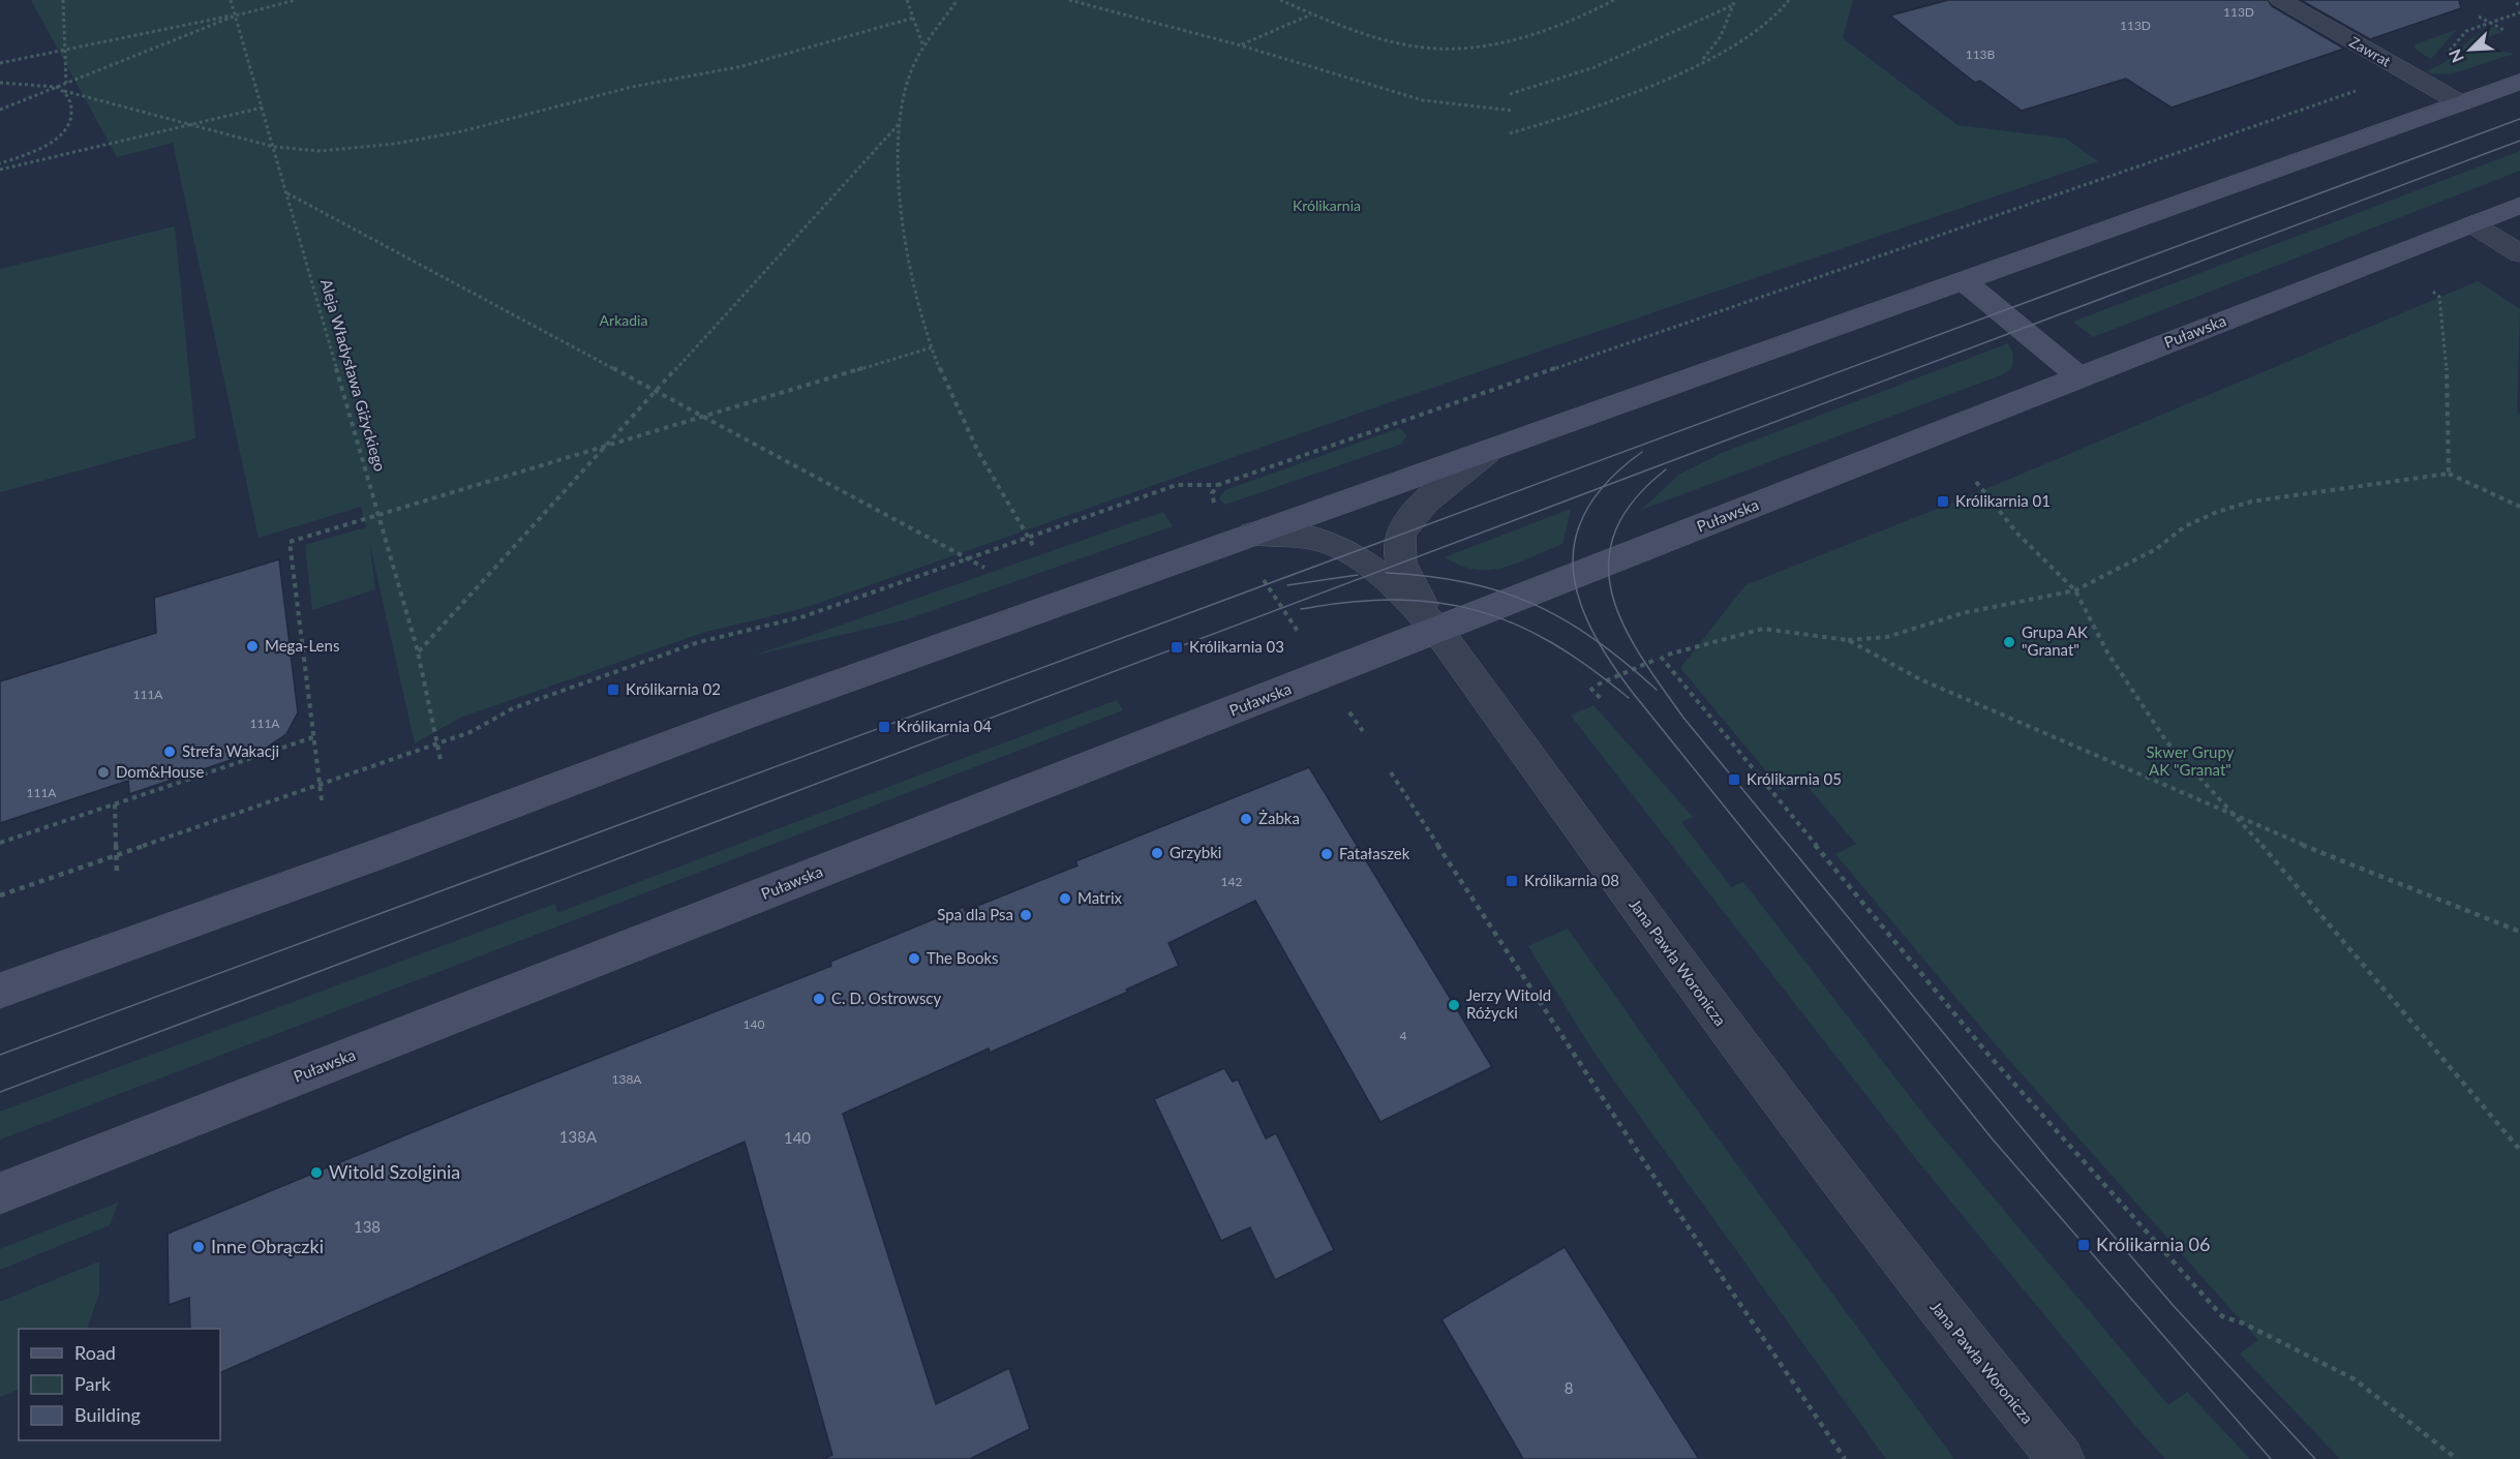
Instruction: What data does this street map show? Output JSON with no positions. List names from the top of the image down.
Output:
{
  "streets": {
    "main road": ["Puławska"],
    "street": ["Zawrat", "Jana Pawła Woronicza"],
    "path": ["Aleja Władysława Giżyckiego"]
  },
  "crossings": [
    ["Puławska", "Jana Pawła Woronicza"]
  ],
  "parks": ["Królikarnia", "Arkadia", "Skwer Grupy AK \"Granat\""],
  "places": {
    "transit": [
      "Królikarnia 01",
      "Królikarnia 03",
      "Królikarnia 02",
      "Królikarnia 04",
      "Królikarnia 05",
      "Królikarnia 08",
      "Królikarnia 06"
    ],
    "other": [
      "Grupa AK \"Granat\"",
      "Mega-Lens",
      "Strefa Wakacji",
      "Dom&House",
      "Żabka",
      "Grzybki",
      "Fatałaszek",
      "Matrix",
      "Spa dla Psa",
      "The Books",
      "C. D. Ostrowscy",
      "Jerzy Witold Różycki",
      "Witold Szolginia",
      "Inne Obrączki"
    ]
  },
  "house_numbers": [
    "113D",
    "113D",
    "113B",
    "111A",
    "111A",
    "111A",
    "142",
    "140",
    "4",
    "138A",
    "138A",
    "140",
    "138",
    "8"
  ],
  "legend": ["Road", "Park", "Building"],
  "north": "bottom left"
}
